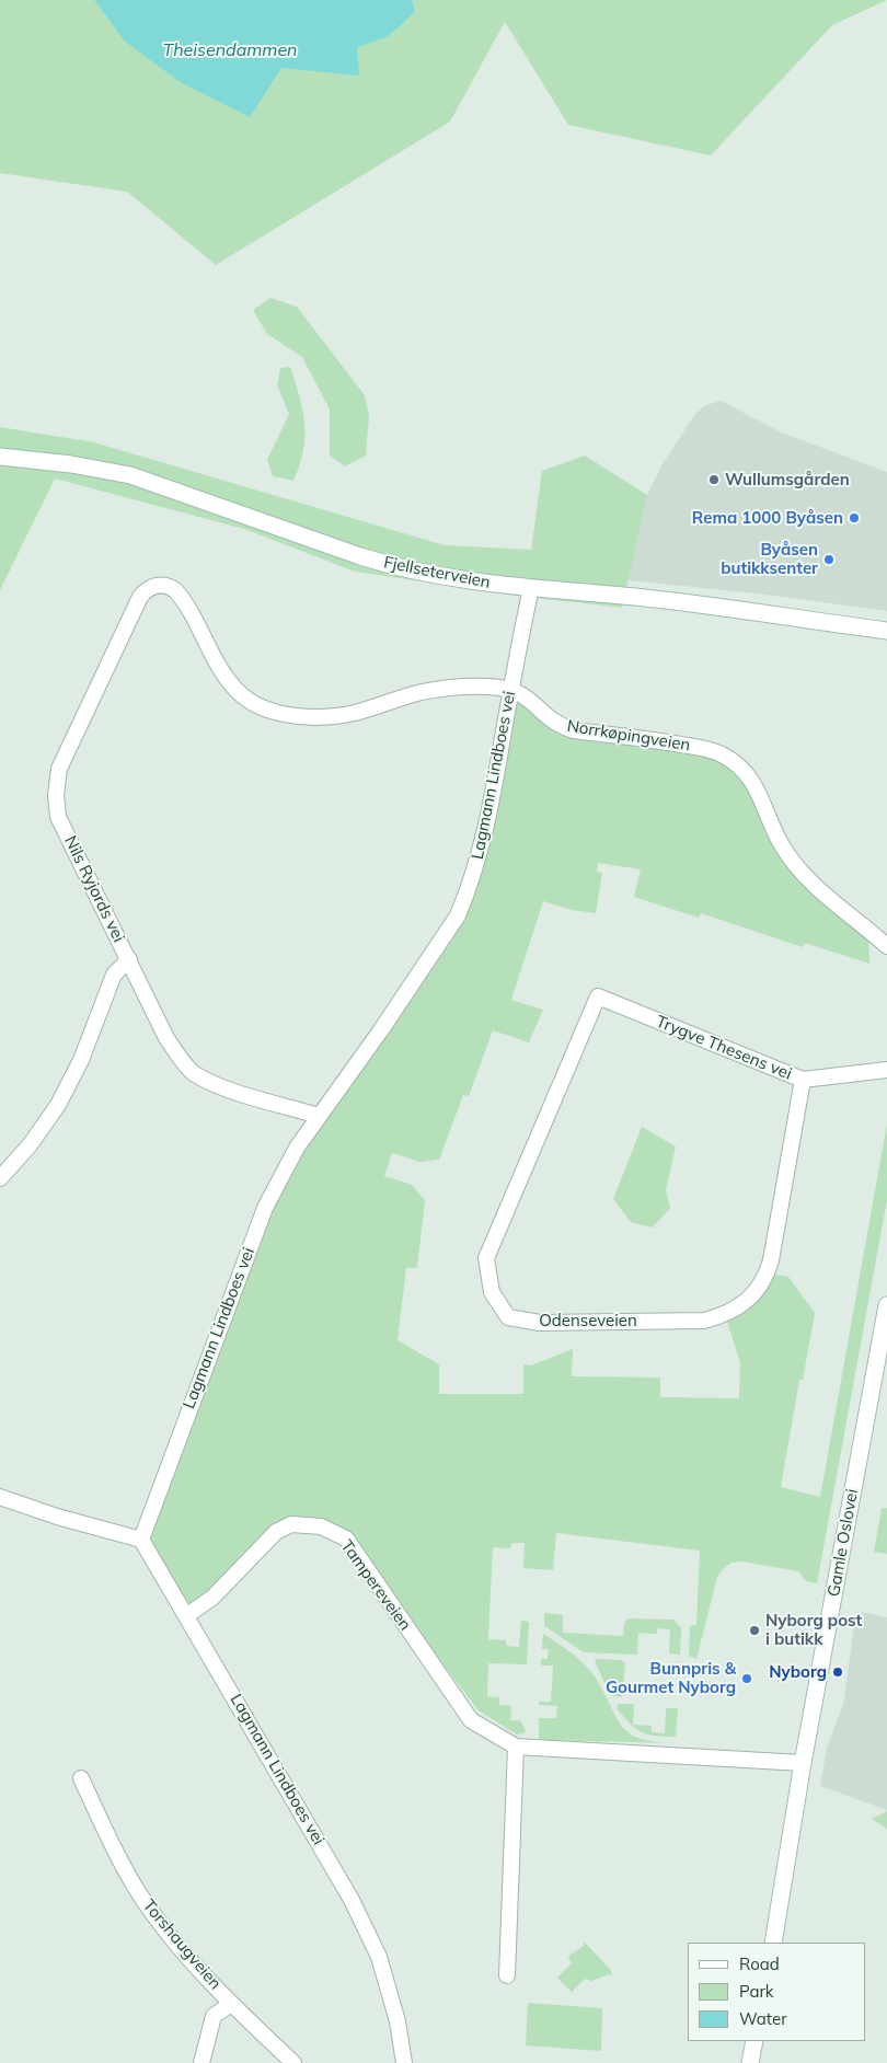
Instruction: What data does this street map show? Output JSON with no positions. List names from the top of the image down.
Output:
{
  "streets": {
    "street": [
      "Fjellseterveien",
      "Norrkøpingveien",
      "Lagmann Lindboes vei",
      "Nils Ryjords vei",
      "Trygve Thesens vei",
      "Odenseveien",
      "Gamle Oslovei",
      "Tampereveien",
      "Torshaugveien"
    ]
  },
  "crossings": [
    ["Fjellseterveien", "Lagmann Lindboes vei"],
    ["Norrkøpingveien", "Lagmann Lindboes vei"],
    ["Norrkøpingveien", "Nils Ryjords vei"],
    ["Lagmann Lindboes vei", "Nils Ryjords vei"],
    ["Lagmann Lindboes vei", "Tampereveien"],
    ["Trygve Thesens vei", "Odenseveien"],
    ["Gamle Oslovei", "Tampereveien"]
  ],
  "water": ["Theisendammen"],
  "places": [
    "Wullumsgården",
    "Rema 1000 Byåsen",
    "Byåsen butikksenter",
    "Nyborg post i butikk",
    "Nyborg",
    "Bunnpris & Gourmet Nyborg"
  ],
  "legend": ["Road", "Park", "Water"]
}
